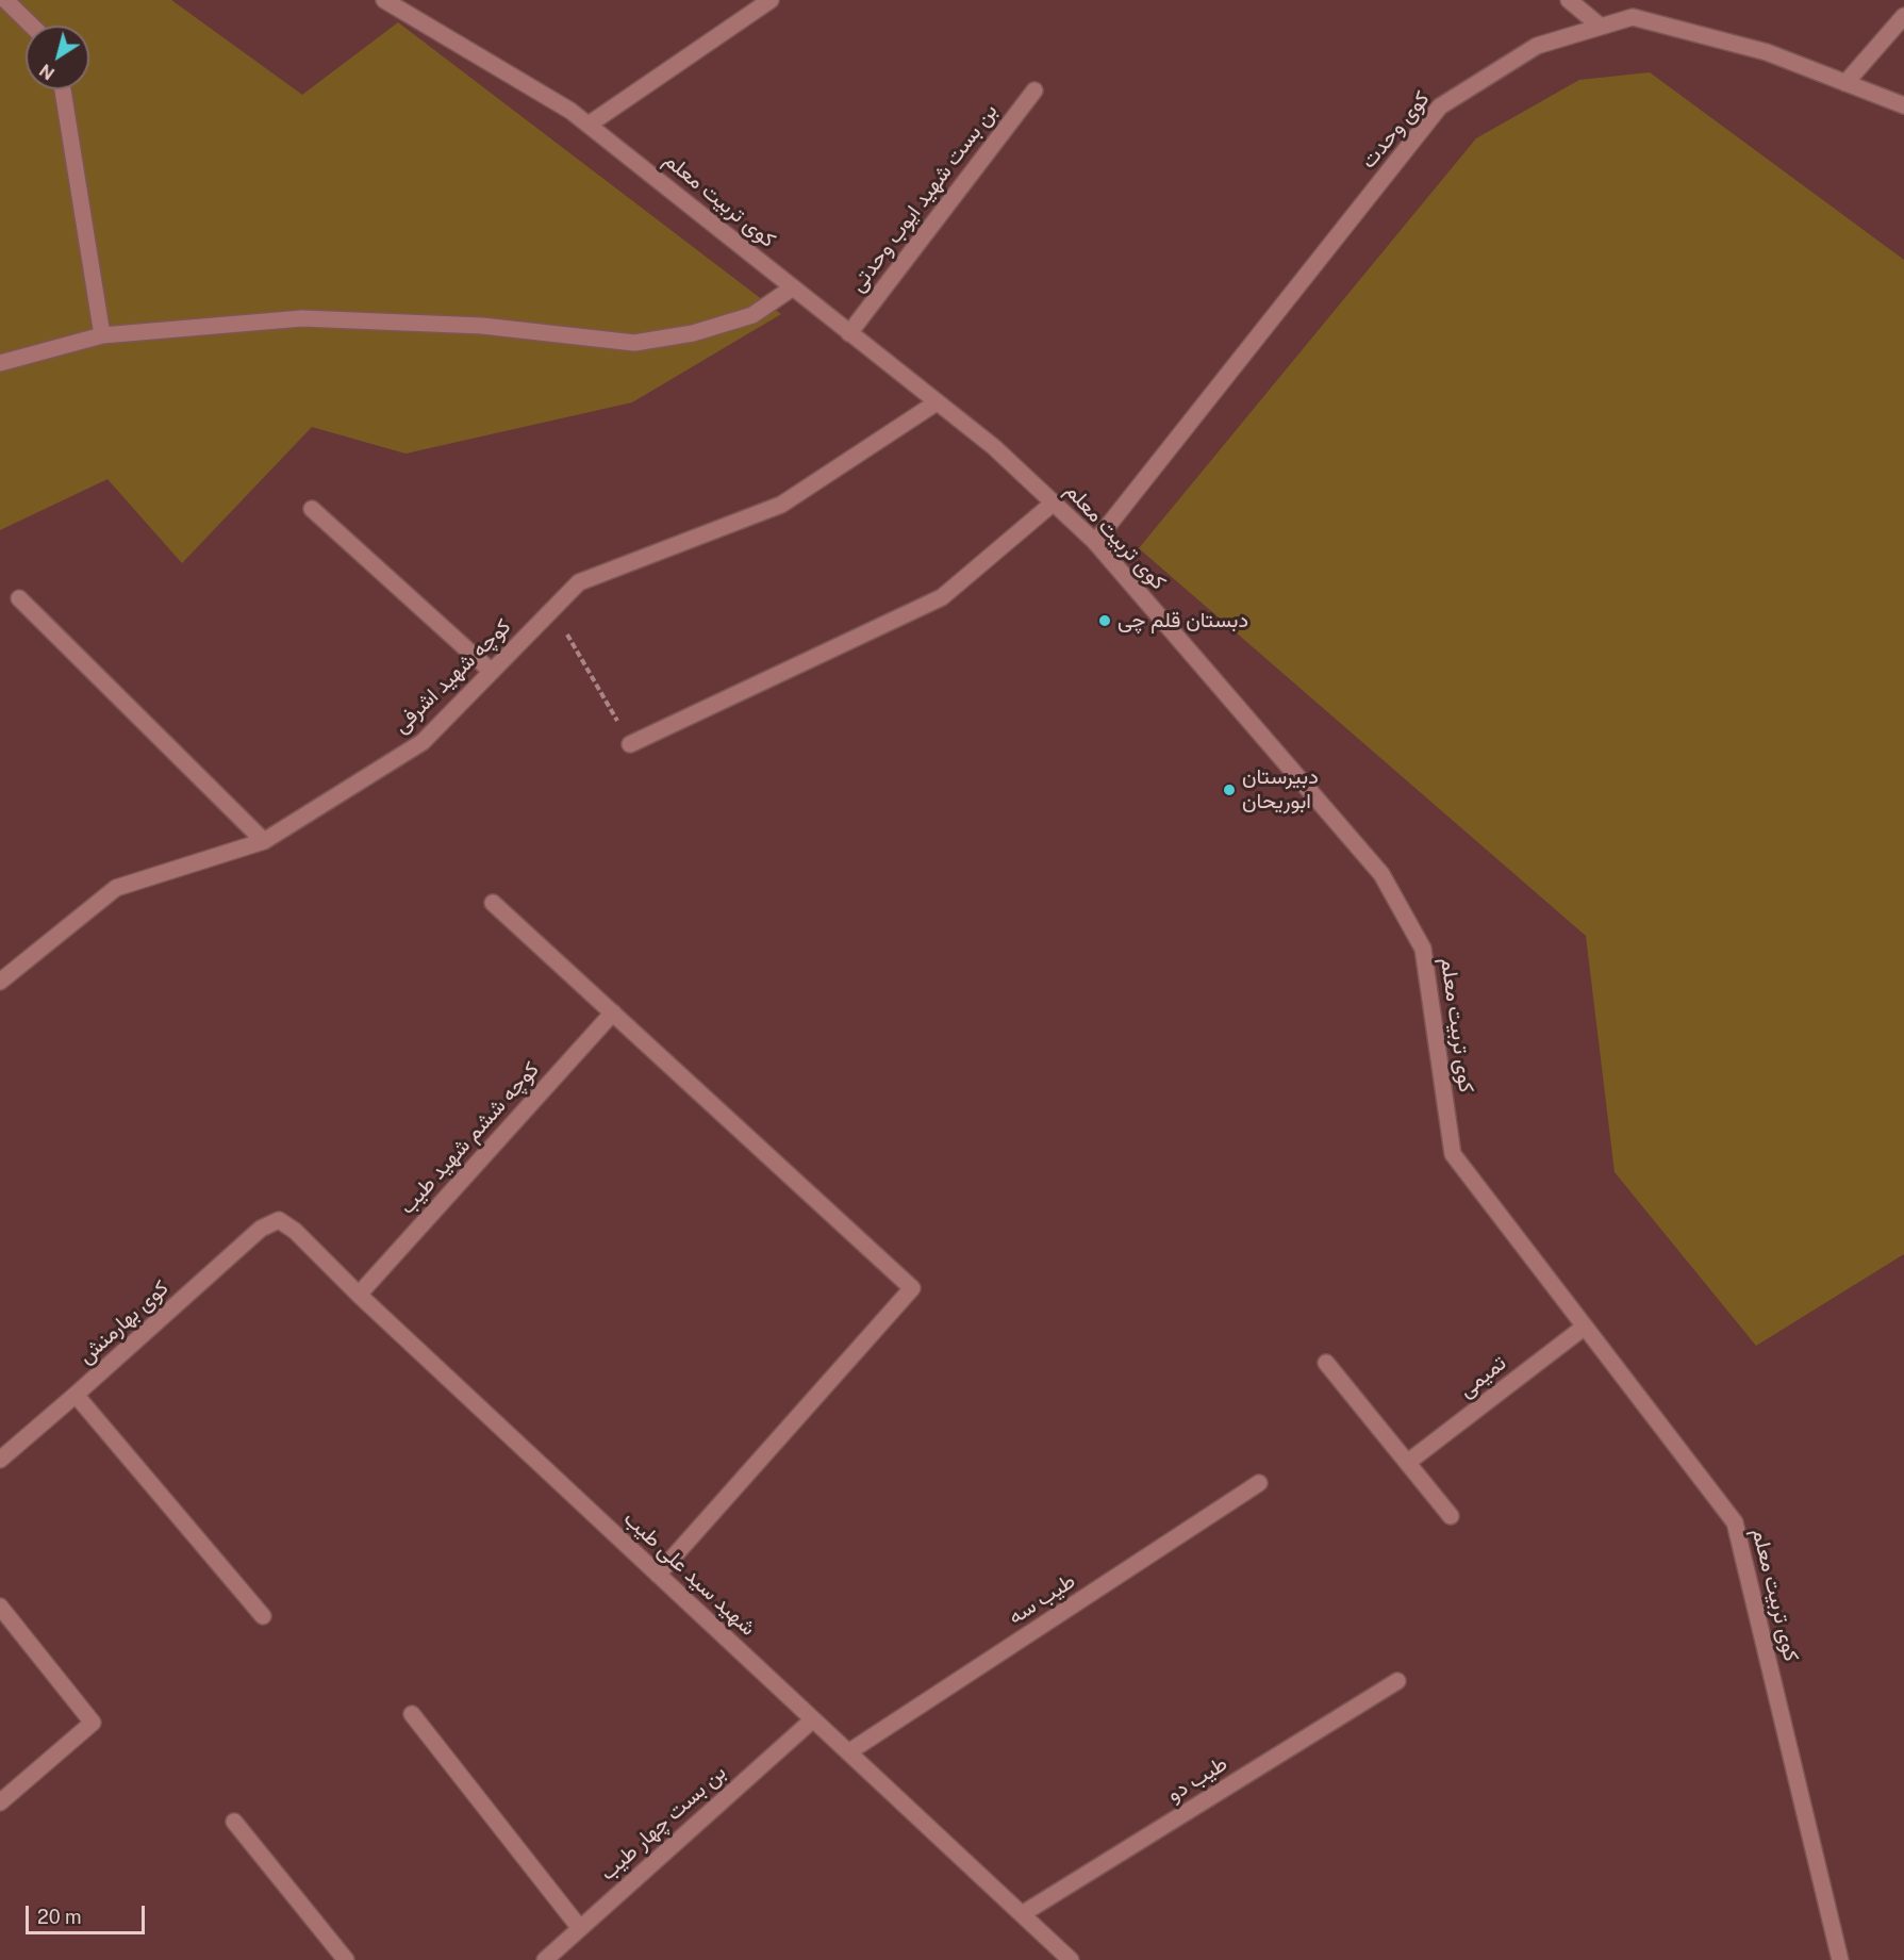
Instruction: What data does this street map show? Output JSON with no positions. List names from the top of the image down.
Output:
{
  "streets": {
    "street": [
      "کوی وحدت",
      "بن بست شهید ایوب وحدتی",
      "کوی تربیت معلم",
      "کوچه شهید اشرفی",
      "کوچه ششم شهید طیب",
      "کوی بهارمنش",
      "تمیمی",
      "شهید سید علی طیب",
      "طیب سه",
      "طیب دو",
      "بن بست چهار طیب"
    ]
  },
  "crossings": [
    ["کوی وحدت", "کوی تربیت معلم"],
    ["بن بست شهید ایوب وحدتی", "کوی تربیت معلم"],
    ["کوی تربیت معلم", "کوچه شهید اشرفی"],
    ["کوی تربیت معلم", "تمیمی"],
    ["کوچه ششم شهید طیب", "شهید سید علی طیب"],
    ["کوی بهارمنش", "شهید سید علی طیب"],
    ["شهید سید علی طیب", "طیب سه"],
    ["شهید سید علی طیب", "طیب دو"],
    ["شهید سید علی طیب", "بن بست چهار طیب"]
  ],
  "places": ["دبستان قلم چی", "دبیرستان ابوریحان"],
  "scale_bar": "20 m",
  "north": "bottom left"
}
